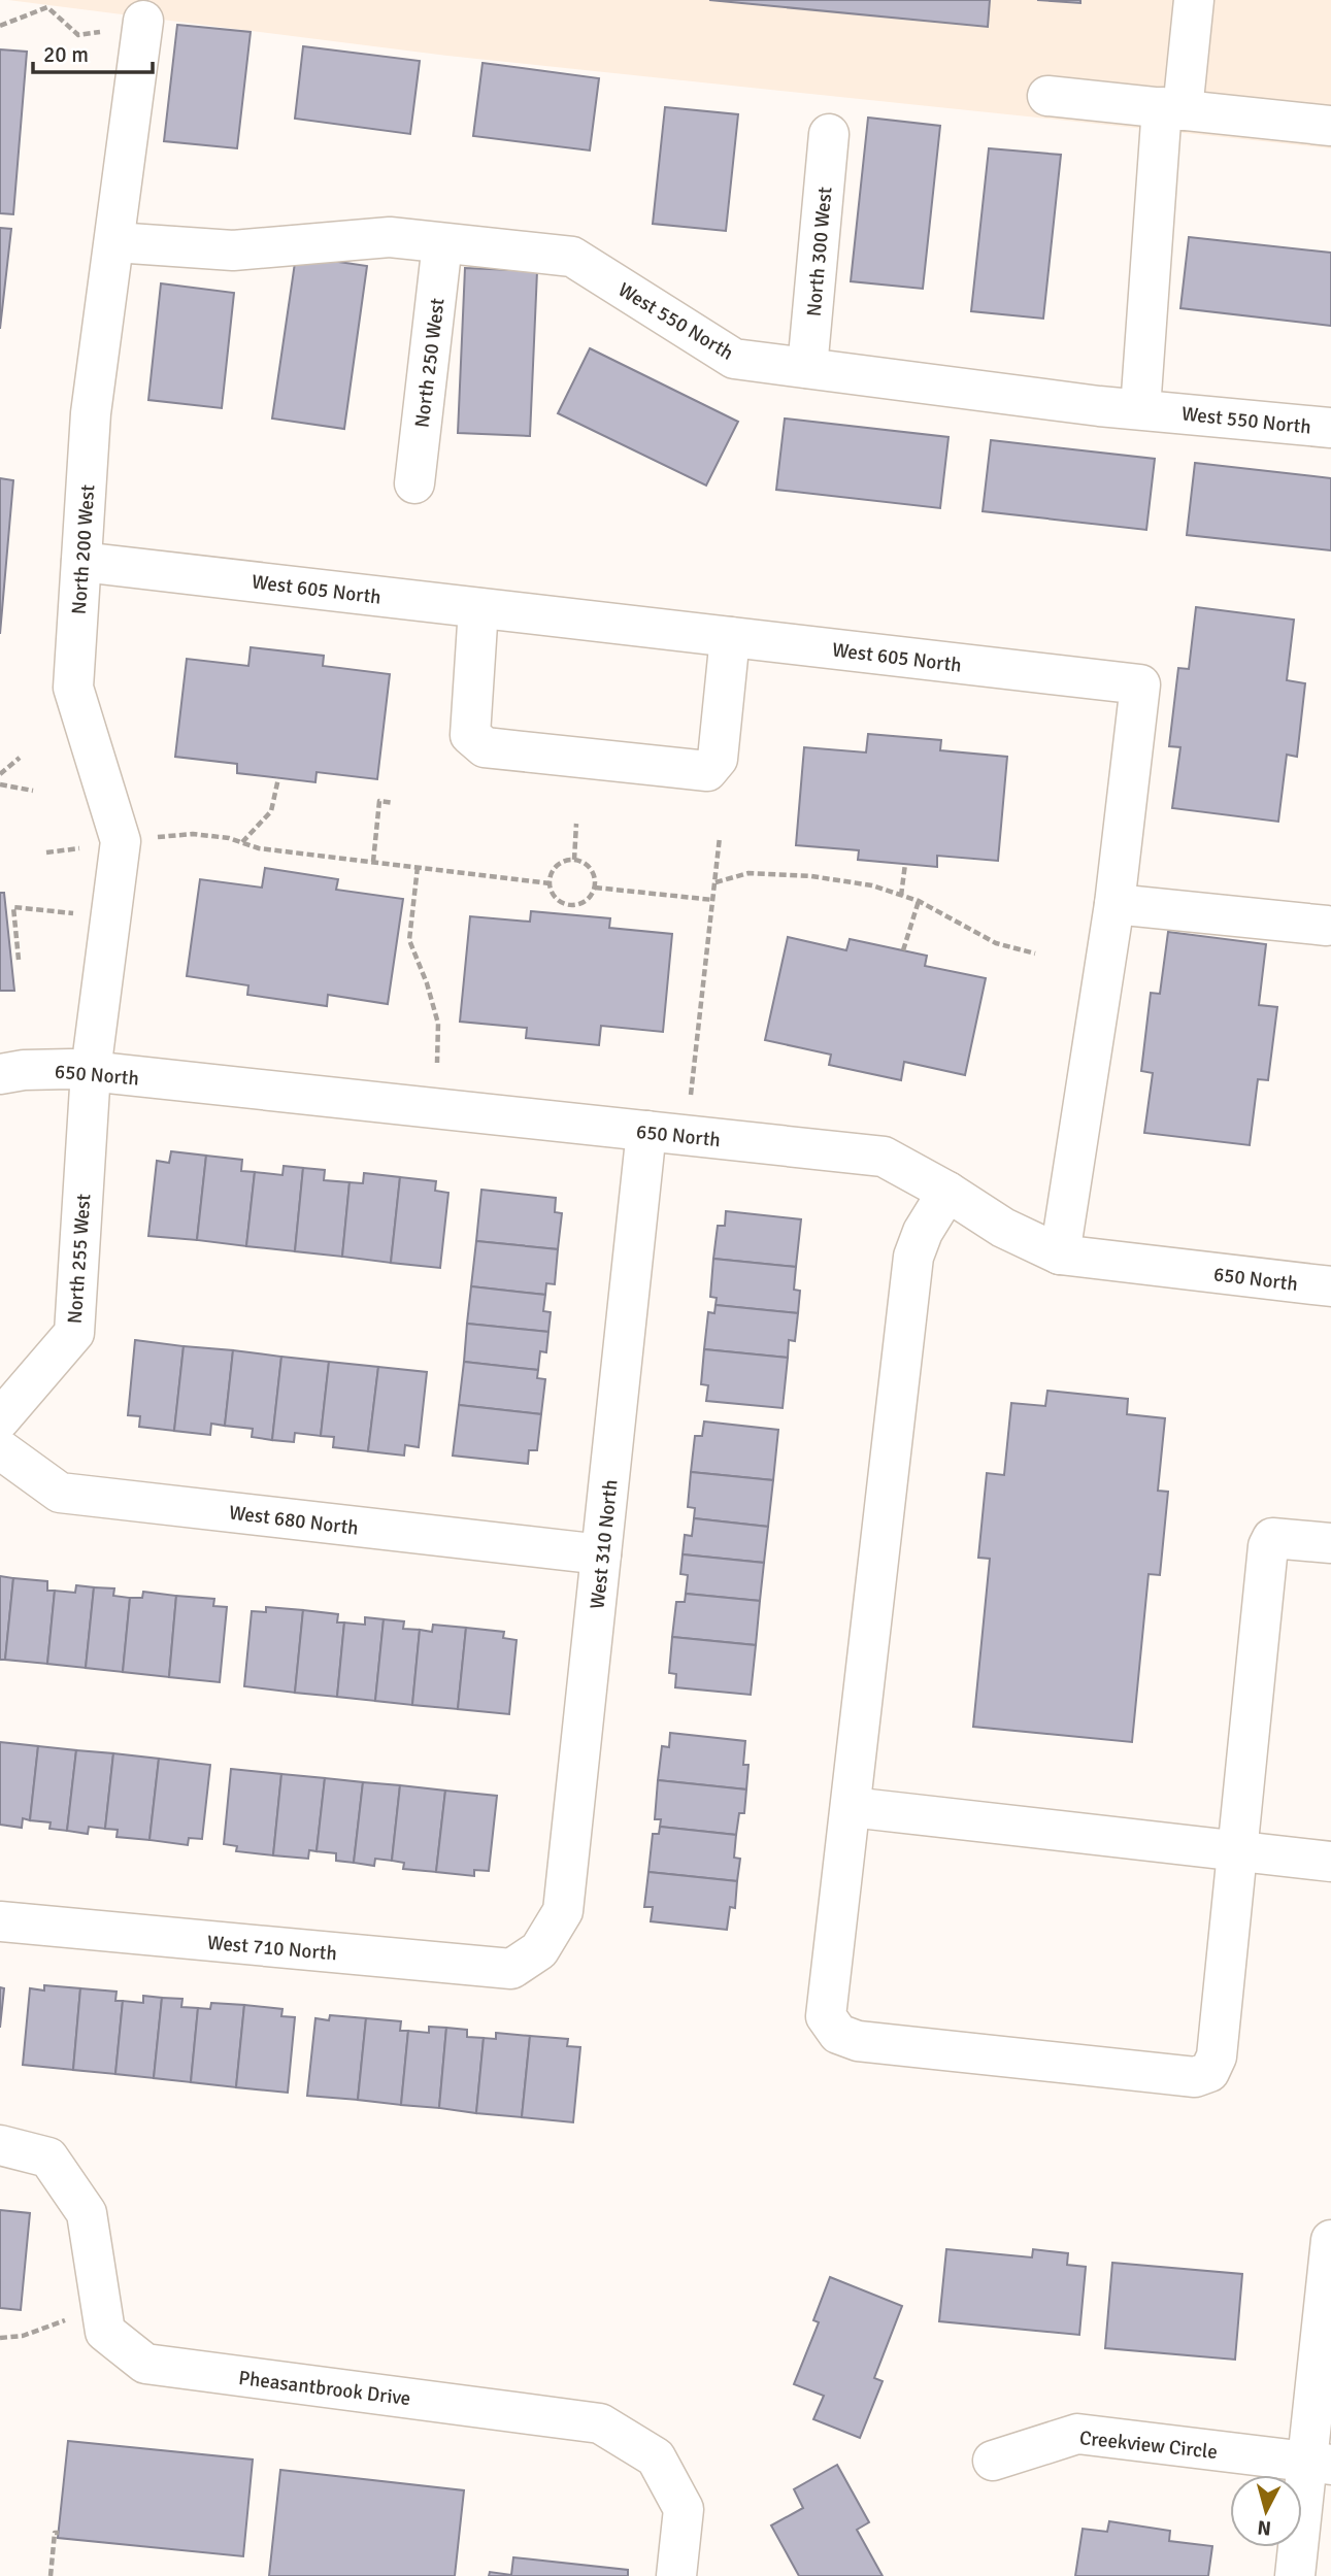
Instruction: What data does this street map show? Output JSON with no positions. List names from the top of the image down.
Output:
{
  "streets": {
    "street": [
      "North 300 West",
      "West 550 North",
      "North 250 West",
      "North 200 West",
      "West 605 North",
      "650 North",
      "North 255 West",
      "West 680 North",
      "West 310 North",
      "West 710 North",
      "Pheasantbrook Drive",
      "Creekview Circle"
    ]
  },
  "crossings": [
    ["North 300 West", "West 550 North"],
    ["West 550 North", "North 250 West"],
    ["West 550 North", "North 200 West"],
    ["North 200 West", "West 605 North"],
    ["North 200 West", "650 North"],
    ["North 200 West", "North 255 West"],
    ["West 605 North", "650 North"],
    ["650 North", "North 255 West"],
    ["650 North", "West 310 North"],
    ["West 680 North", "West 310 North"],
    ["West 310 North", "West 710 North"]
  ],
  "scale_bar": "20 m",
  "north": "bottom"
}
